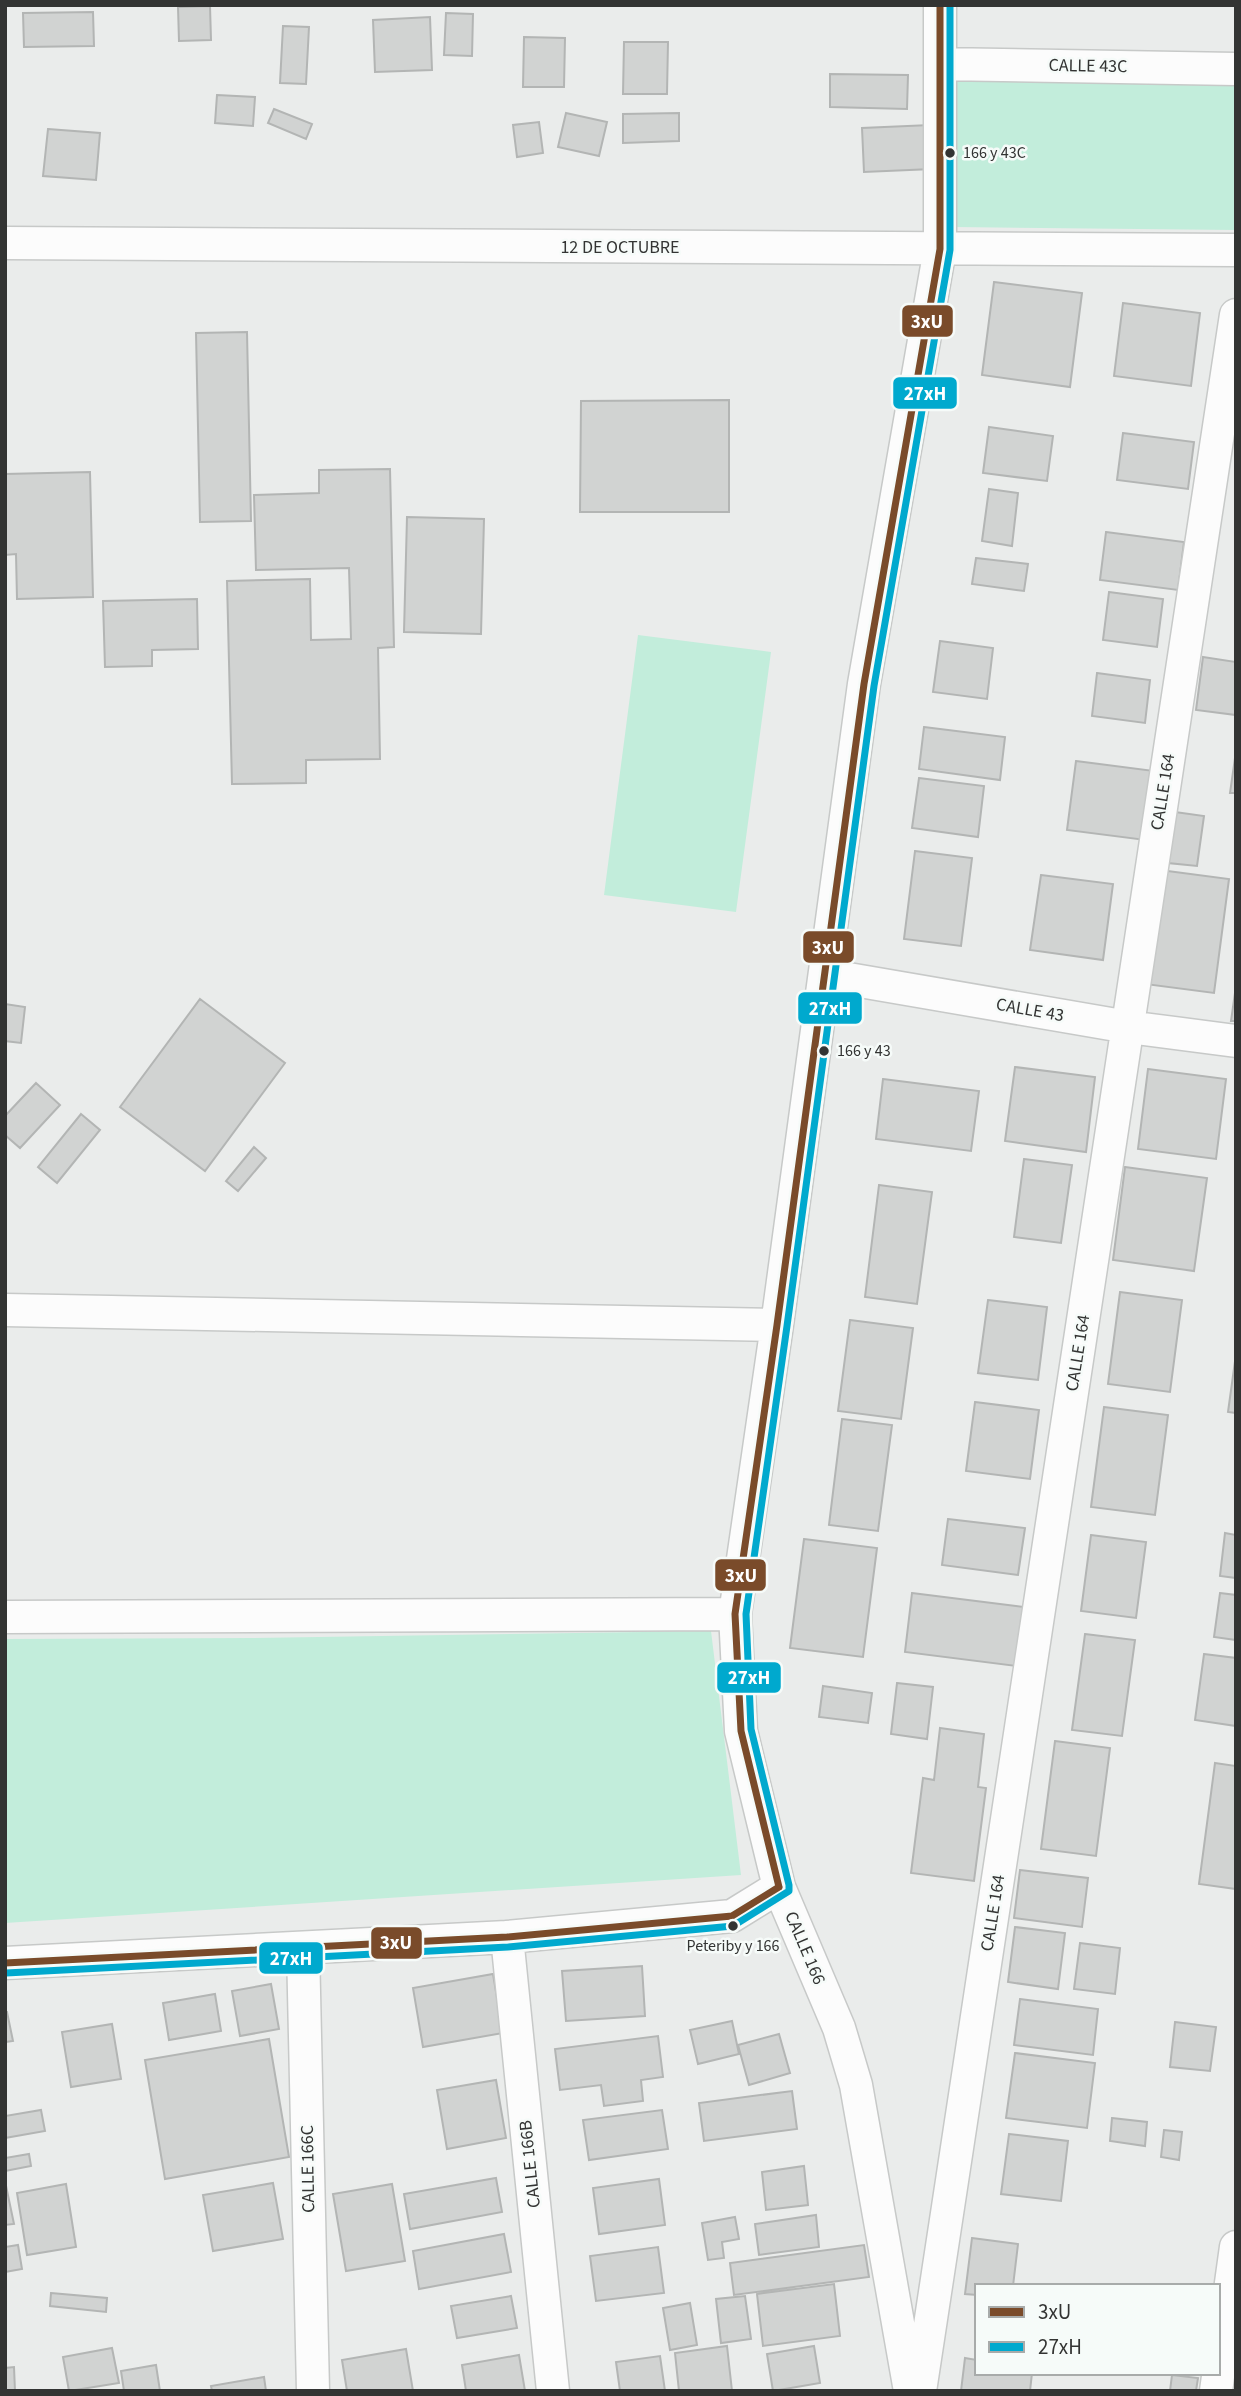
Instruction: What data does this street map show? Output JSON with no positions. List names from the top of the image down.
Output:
{
  "streets": {
    "street": [
      "CALLE 43C",
      "12 DE OCTUBRE",
      "CALLE 164",
      "CALLE 43",
      "CALLE 166",
      "CALLE 166B",
      "CALLE 166C"
    ]
  },
  "crossings": [
    ["CALLE 43C", "CALLE 166"],
    ["12 DE OCTUBRE", "CALLE 166"],
    ["CALLE 164", "CALLE 43"],
    ["CALLE 43", "CALLE 166"]
  ],
  "places": ["166 y 43C", "166 y 43", "Peteriby y 166"],
  "lines": ["transit line 3xU", "transit line 27xH"],
  "legend": ["3xU", "27xH"]
}
